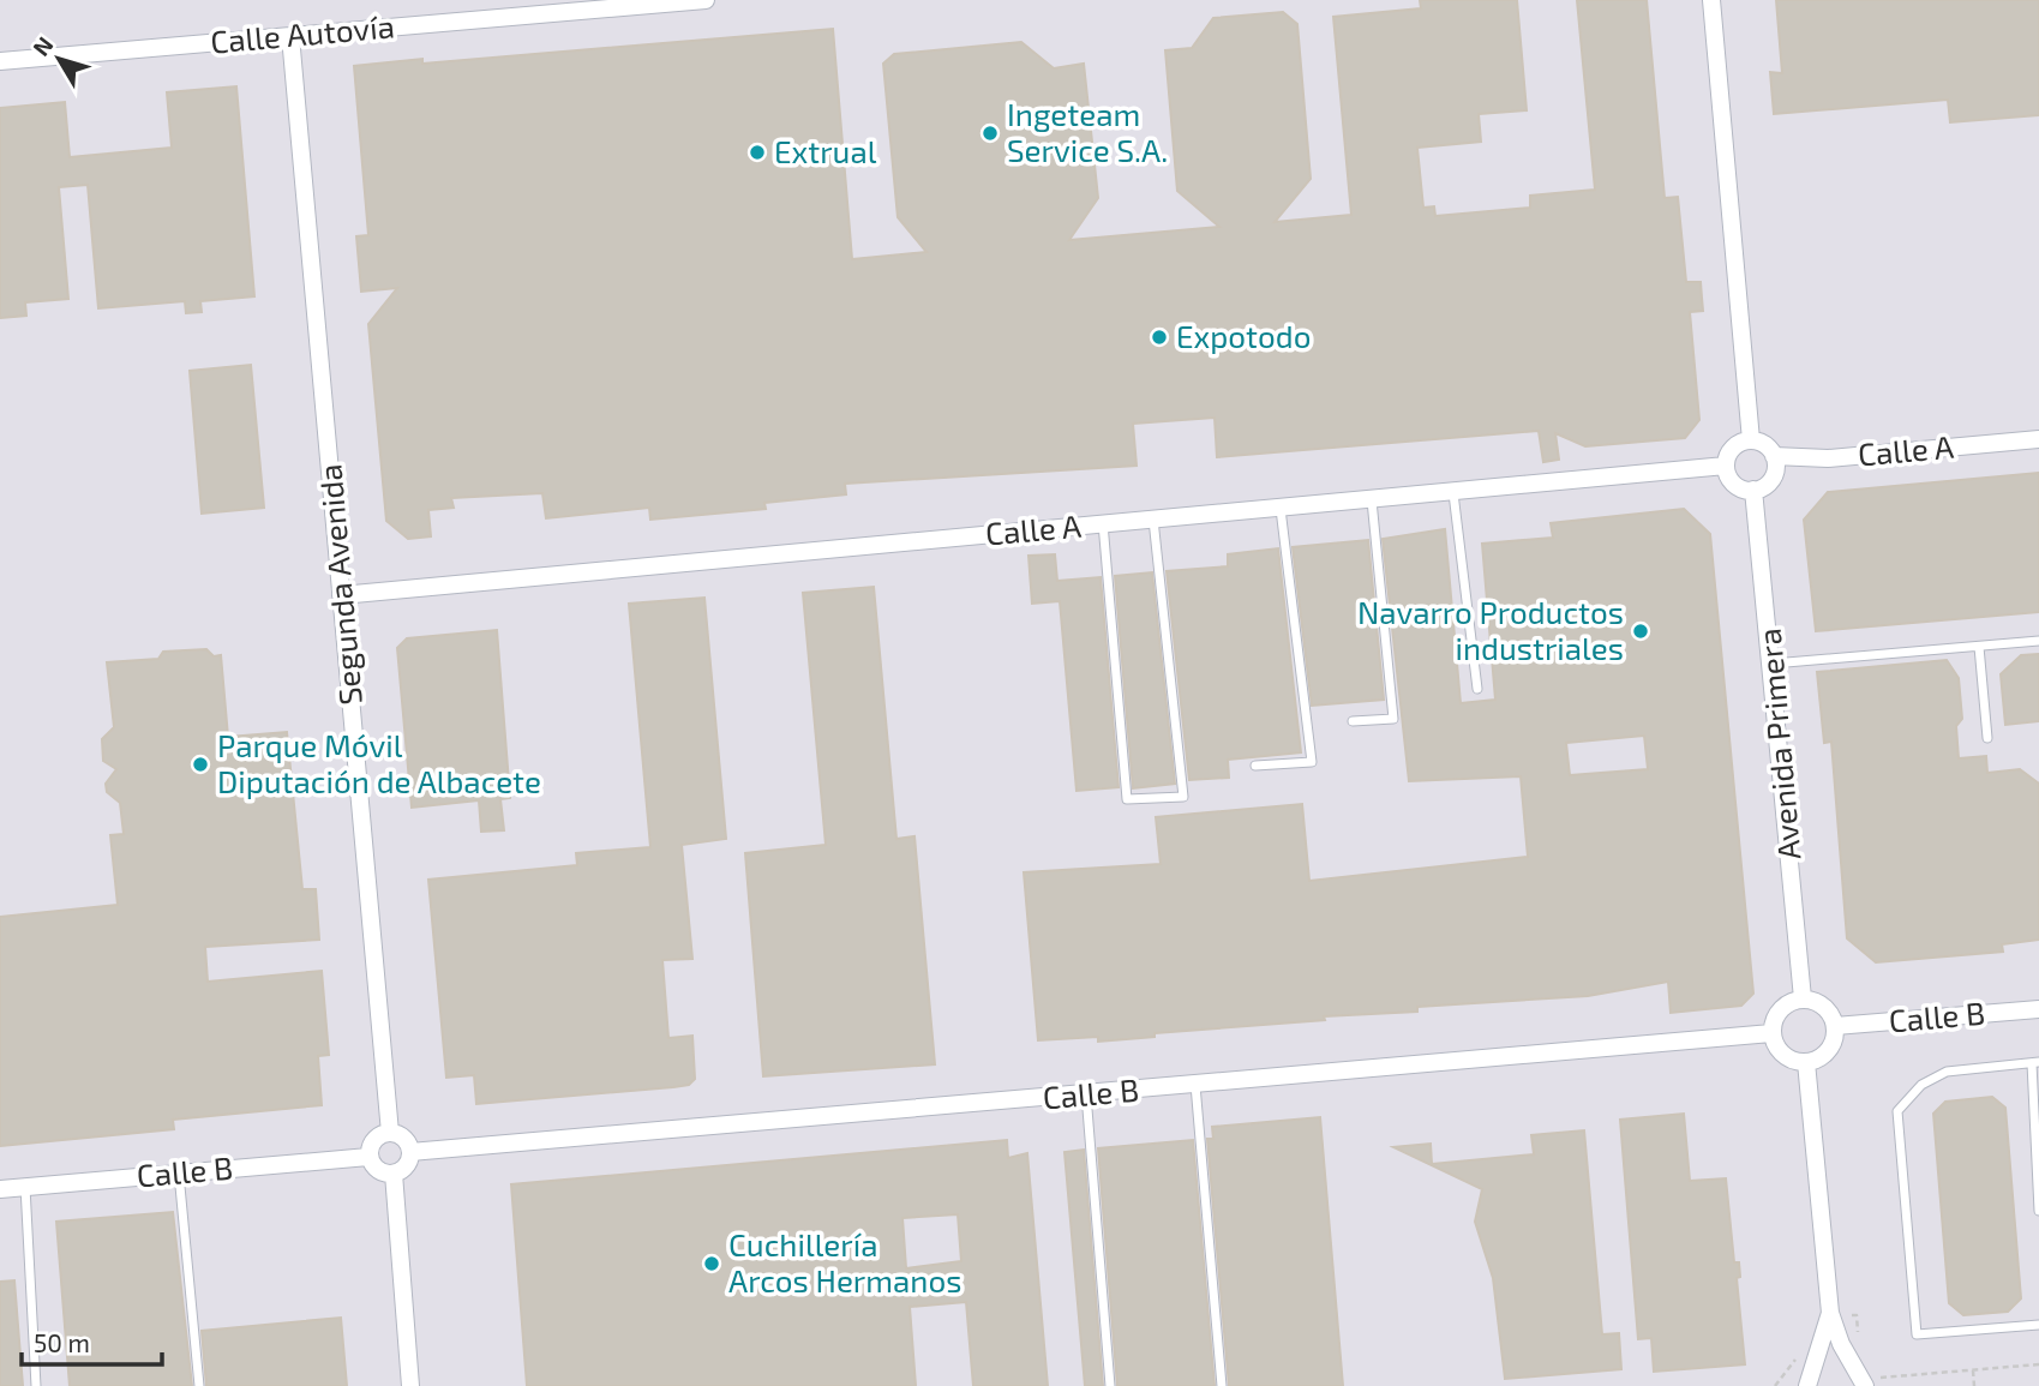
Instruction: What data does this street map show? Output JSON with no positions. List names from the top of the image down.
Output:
{
  "streets": {
    "street": [
      "Calle Autovía",
      "Calle A",
      "Segunda Avenida",
      "Avenida Primera",
      "Calle B"
    ]
  },
  "crossings": [
    ["Calle Autovía", "Segunda Avenida"],
    ["Calle A", "Segunda Avenida"],
    ["Calle A", "Avenida Primera"],
    ["Segunda Avenida", "Calle B"],
    ["Avenida Primera", "Calle B"]
  ],
  "places": [
    "Ingeteam Service S.A.",
    "Extrual",
    "Expotodo",
    "Navarro Productos industriales",
    "Parque Móvil Diputación de Albacete",
    "Cuchillería Arcos Hermanos"
  ],
  "scale_bar": "50 m",
  "north": "top left"
}
